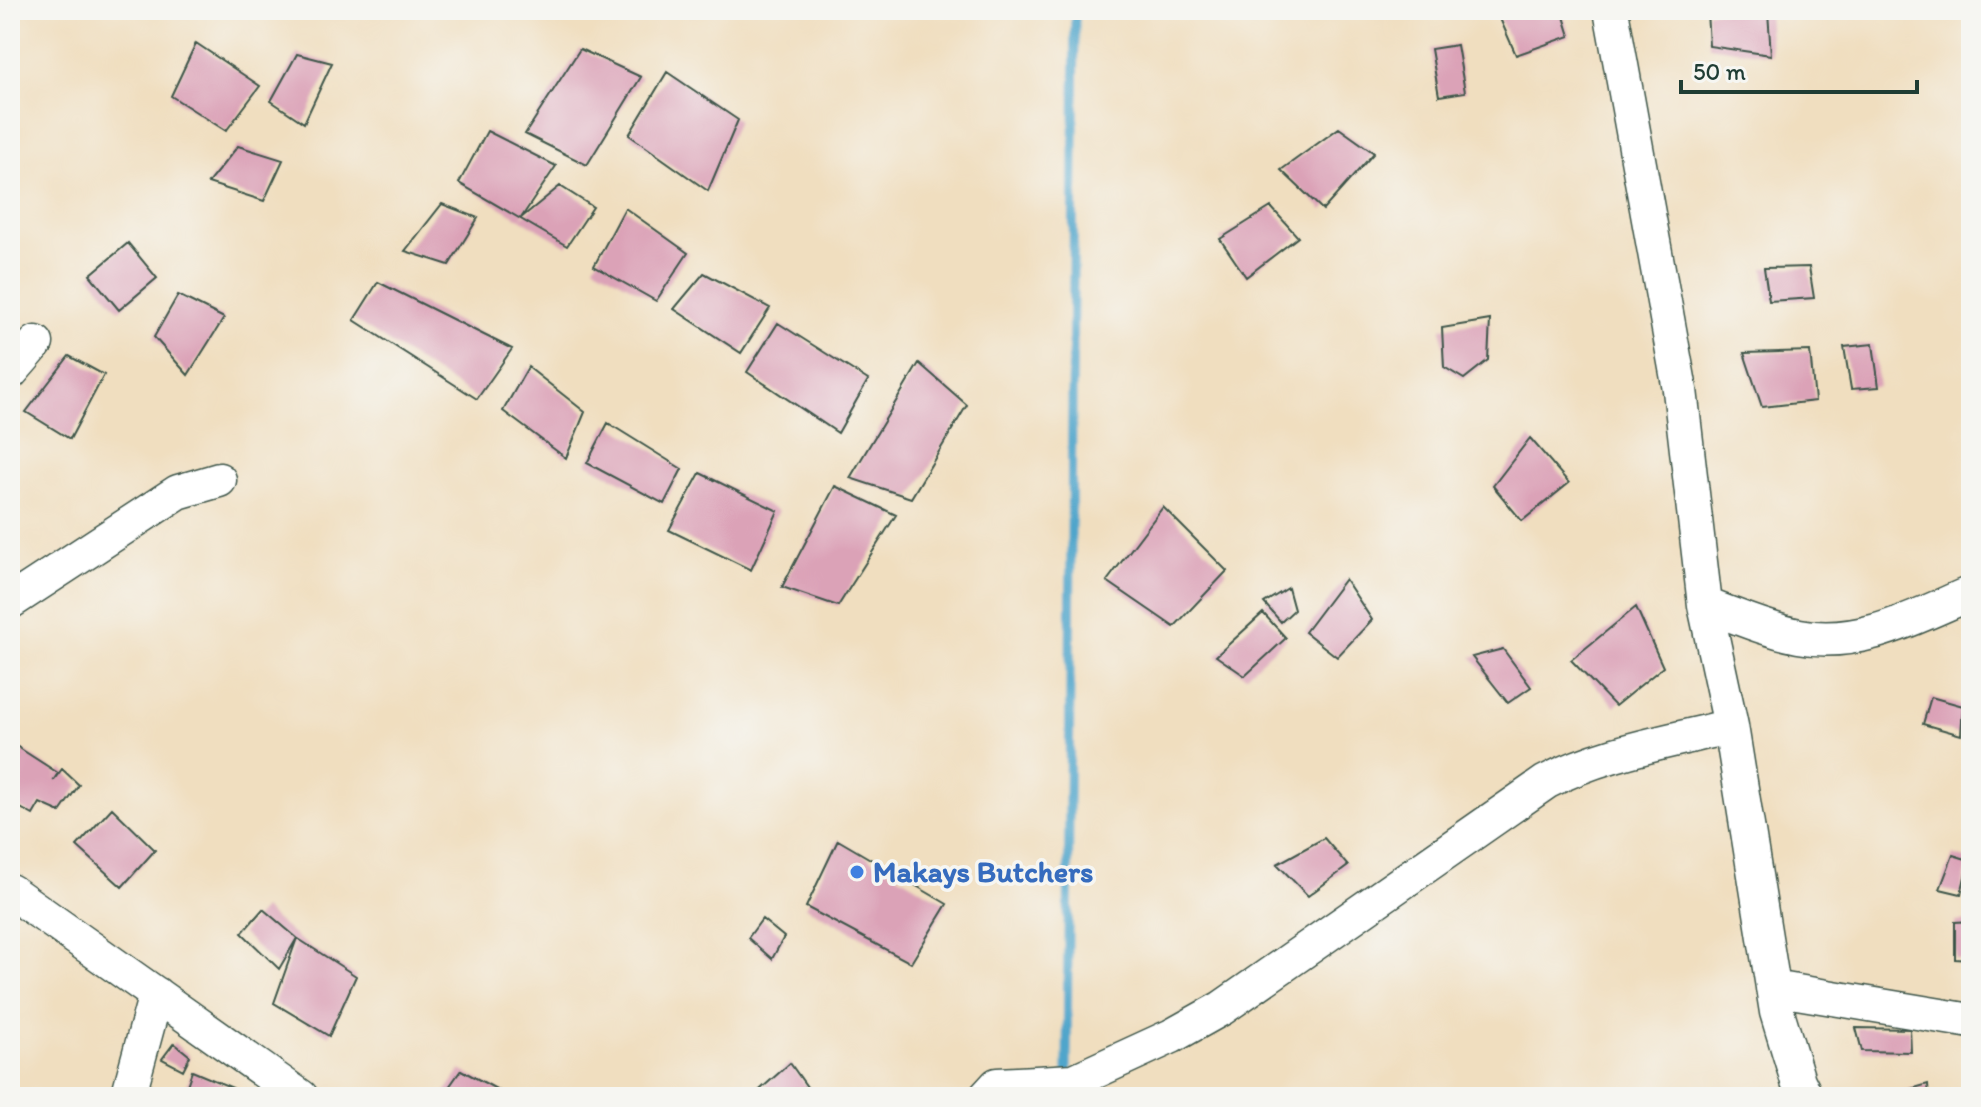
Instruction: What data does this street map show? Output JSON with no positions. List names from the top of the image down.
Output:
{
  "places": ["Makays Butchers"],
  "scale_bar": "50 m"
}
